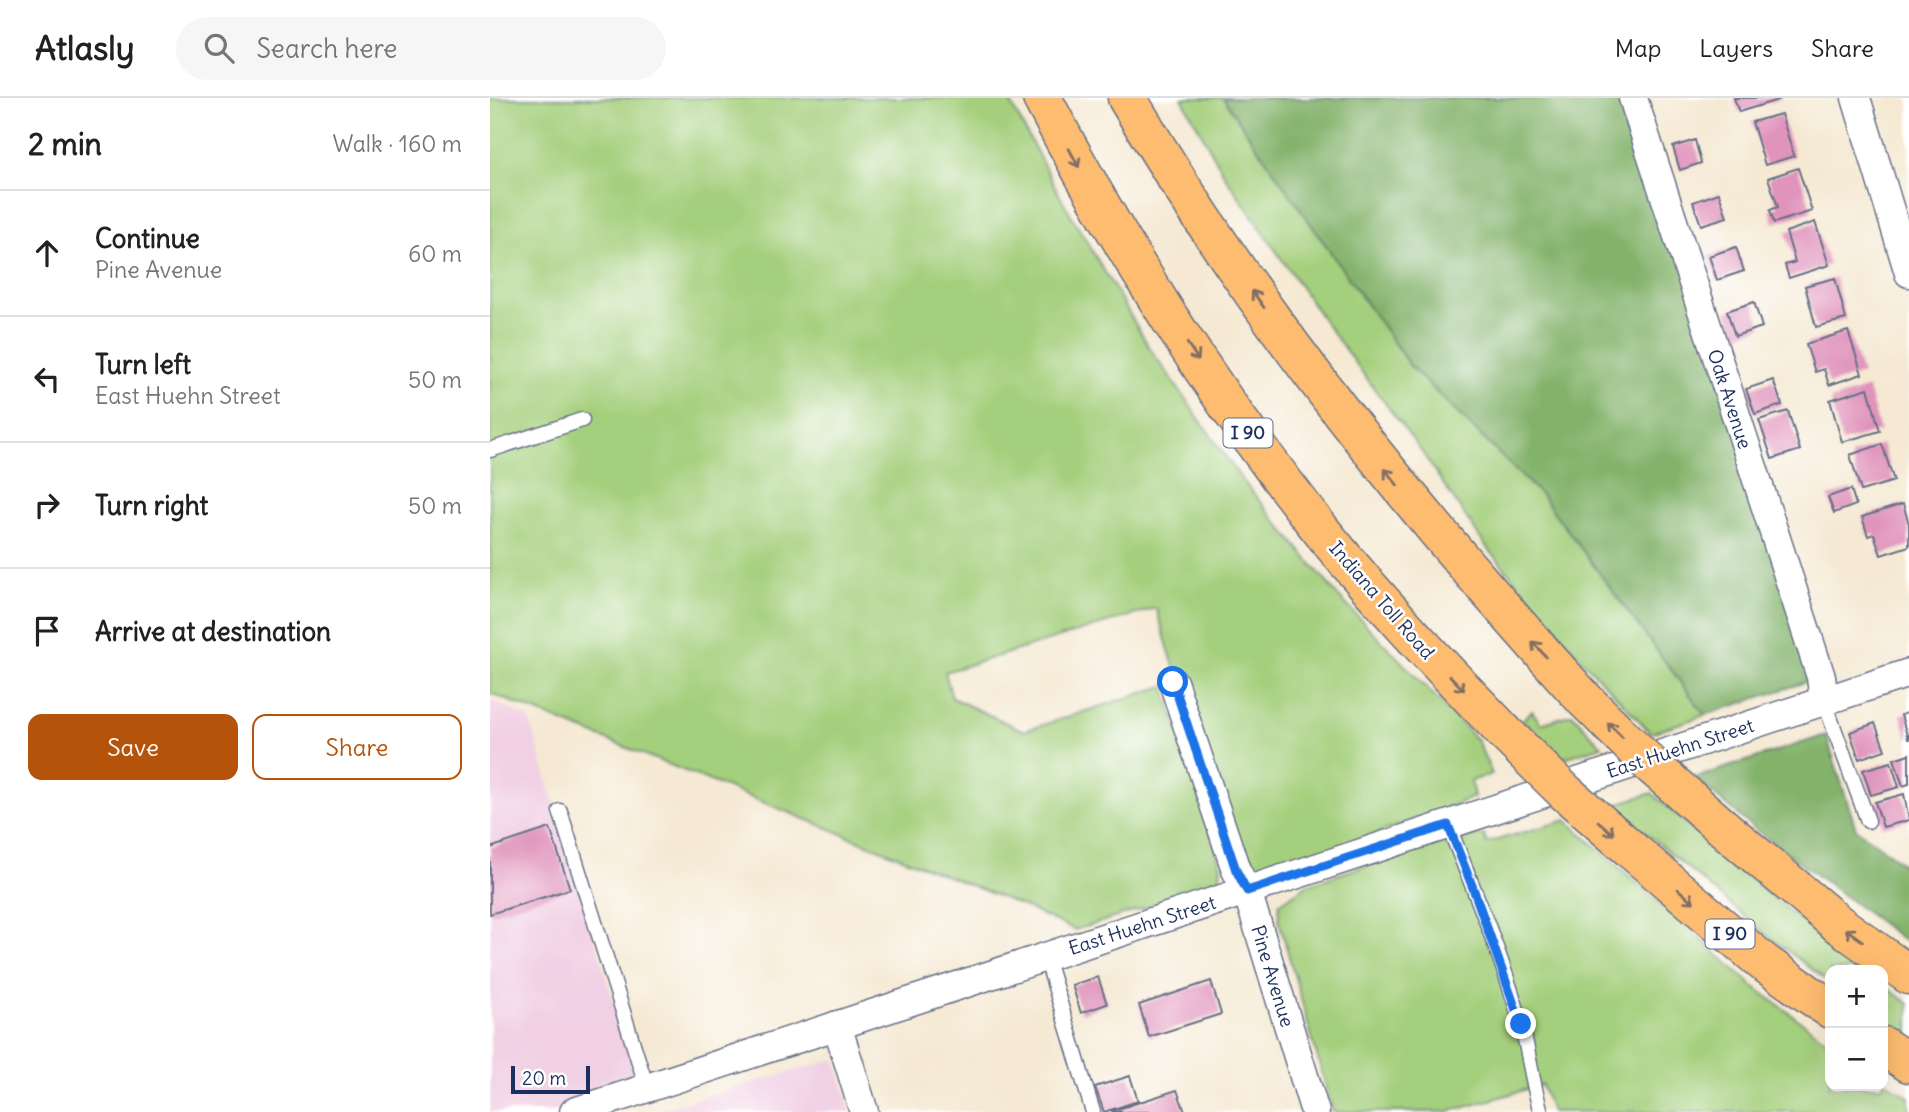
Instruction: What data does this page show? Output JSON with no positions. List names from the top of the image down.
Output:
{
  "streets": {
    "highway": ["I 90", "Indiana Toll Road"],
    "street": ["Oak Avenue", "East Huehn Street", "Pine Avenue"]
  },
  "crossings": [
    ["Oak Avenue", "East Huehn Street"],
    ["East Huehn Street", "Pine Avenue"]
  ],
  "scale_bar": "20 m",
  "page": {
    "header": "Atlasly",
    "search": "Search here",
    "nav": ["Map", "Layers", "Share"],
    "heading": ["2 min", "Walk · 160 m"],
    "list": [
      ["Continue", "Pine Avenue", "60 m"],
      ["Turn left", "East Huehn Street", "50 m"],
      ["Turn right", "50 m"],
      "Arrive at destination"
    ],
    "buttons": ["Save", "Share"],
    "map_buttons": ["+", "−"],
    "scale": "20 m"
  }
}
